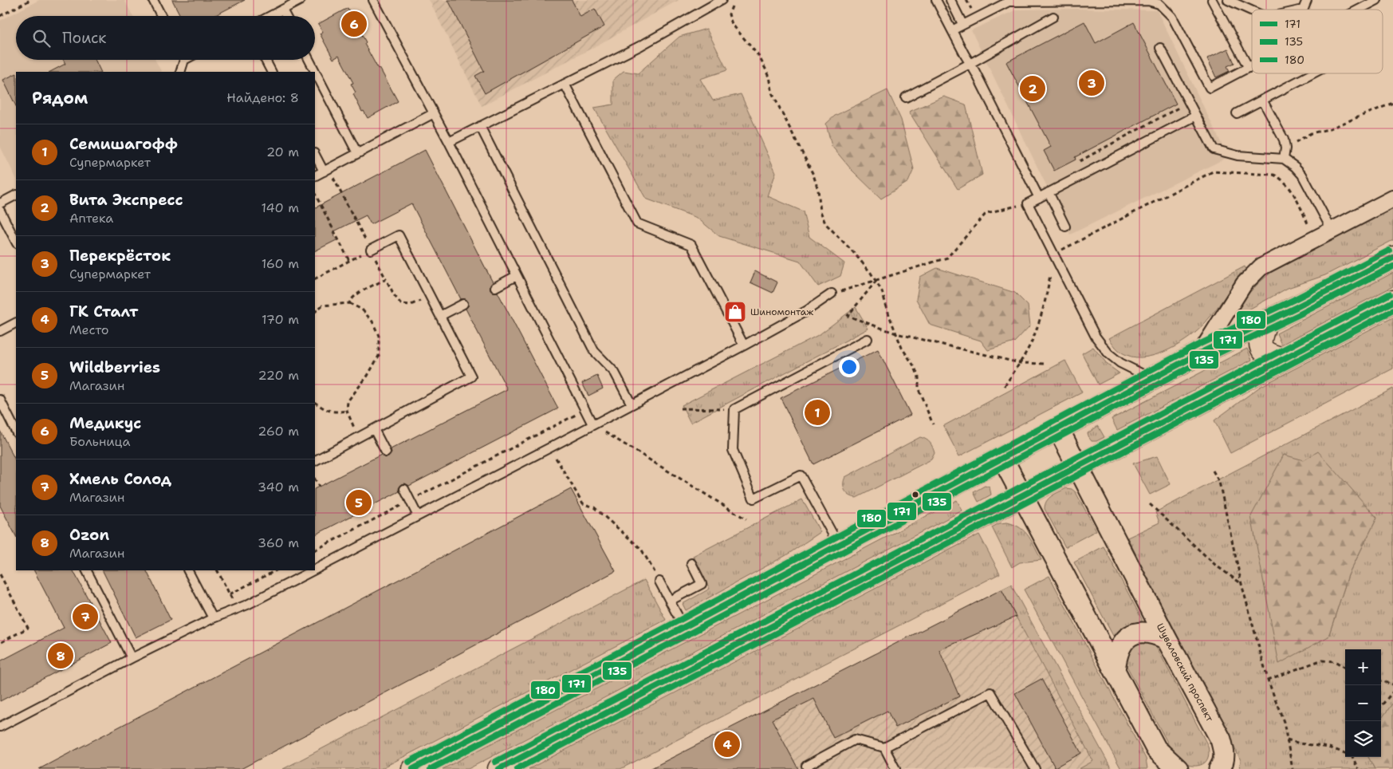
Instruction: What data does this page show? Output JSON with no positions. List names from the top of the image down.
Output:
{
  "streets": {
    "street": ["Шуваловский проспект"]
  },
  "places": {
    "shop": ["Шиномонтаж"]
  },
  "lines": ["transit line 180", "transit line 171", "transit line 135"],
  "legend": ["171", "135", "180"],
  "page": {
    "pins": [
      "6",
      "3",
      "2",
      "1",
      "5",
      "7",
      "8",
      "4"
    ],
    "search": "Поиск",
    "heading": ["Рядом", "Найдено: 8"],
    "list": [
      {
        "mark": "1",
        "name": "Семишагофф",
        "note": "Супермаркет",
        "value": "20 m"
      },
      {
        "mark": "2",
        "name": "Вита Экспресс",
        "note": "Аптека",
        "value": "140 m"
      },
      {
        "mark": "3",
        "name": "Перекрёсток",
        "note": "Супермаркет",
        "value": "160 m"
      },
      {
        "mark": "4",
        "name": "ГК Сталт",
        "note": "Место",
        "value": "170 m"
      },
      {
        "mark": "5",
        "name": "Wildberries",
        "note": "Магазин",
        "value": "220 m"
      },
      {
        "mark": "6",
        "name": "Медикус",
        "note": "Больница",
        "value": "260 m"
      },
      {
        "mark": "7",
        "name": "Хмель Солод",
        "note": "Магазин",
        "value": "340 m"
      },
      {
        "mark": "8",
        "name": "Ozon",
        "note": "Магазин",
        "value": "360 m"
      }
    ],
    "map_buttons": ["+", "−"]
  }
}
